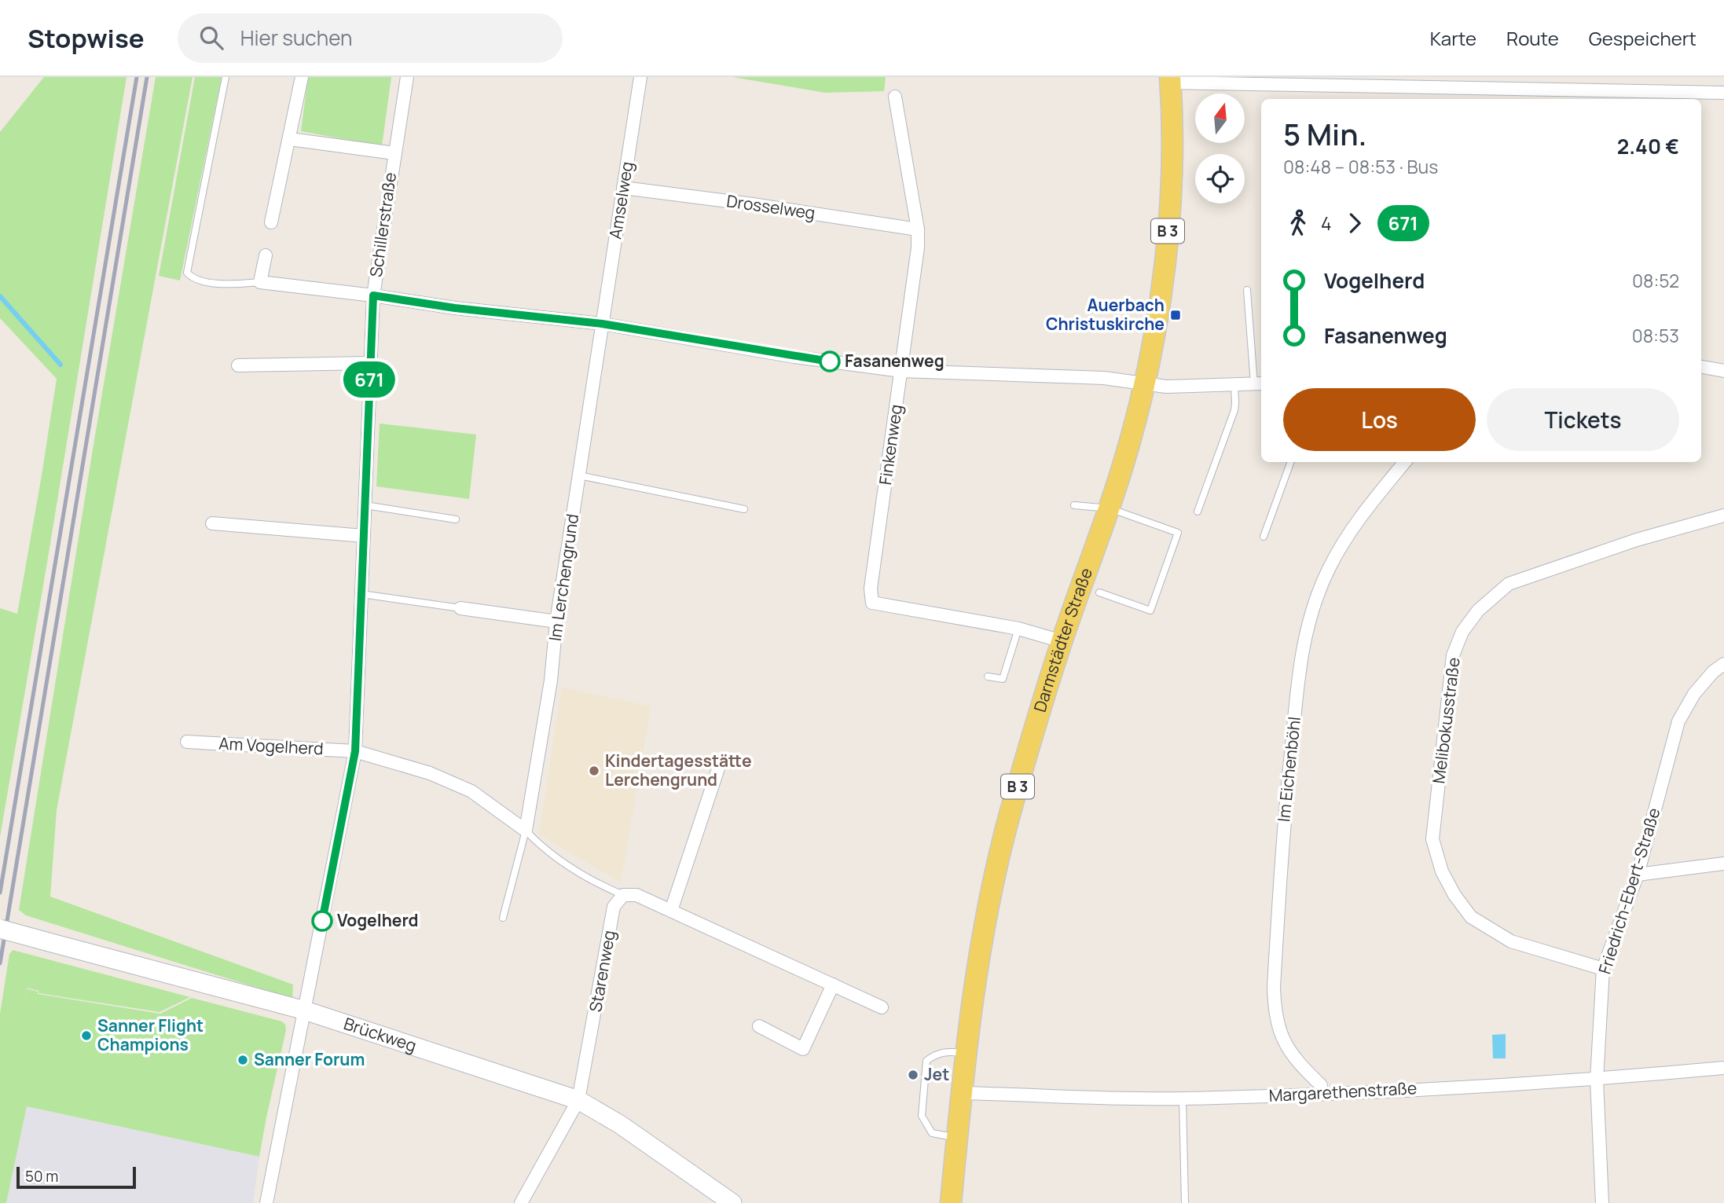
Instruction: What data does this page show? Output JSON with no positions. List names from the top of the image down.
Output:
{
  "streets": {
    "main road": ["B 3", "Darmstädter Straße"],
    "street": [
      "Amselweg",
      "Drosselweg",
      "Schillerstraße",
      "Finkenweg",
      "Im Lerchengrund",
      "Melibokusstraße",
      "Am Vogelherd",
      "Im Eichenböhl",
      "Friedrich-Ebert-Straße",
      "Starenweg",
      "Brückweg",
      "Margarethenstraße"
    ]
  },
  "crossings": [
    ["Amselweg", "Drosselweg"],
    ["Amselweg", "Im Lerchengrund"],
    ["Drosselweg", "Finkenweg"],
    ["Schillerstraße", "Am Vogelherd"],
    ["Schillerstraße", "Brückweg"],
    ["Finkenweg", "Darmstädter Straße"],
    ["Darmstädter Straße", "Margarethenstraße"],
    ["Melibokusstraße", "Friedrich-Ebert-Straße"],
    ["Im Eichenböhl", "Margarethenstraße"],
    ["Friedrich-Ebert-Straße", "Margarethenstraße"],
    ["Starenweg", "Brückweg"]
  ],
  "places": {
    "transit": ["Auerbach Christuskirche"],
    "other": [
      "Fasanenweg",
      "Kindertagesstätte Lerchengrund",
      "Vogelherd",
      "Sanner Flight Champions",
      "Sanner Forum",
      "Jet"
    ]
  },
  "lines": ["bus line 671"],
  "scale_bar": "50 m",
  "north": "top",
  "page": {
    "header": "Stopwise",
    "search": "Hier suchen",
    "nav": ["Karte", "Route", "Gespeichert"],
    "on_map": "671",
    "heading": ["5 Min.", "08:48 – 08:53 · Bus", "2.40 €"],
    "legs": ["4", "671"],
    "list": [
      {
        "name": "Vogelherd",
        "value": "08:52"
      },
      {
        "name": "Fasanenweg",
        "value": "08:53"
      }
    ],
    "buttons": ["Los", "Tickets"],
    "scale": "50 m"
  }
}
